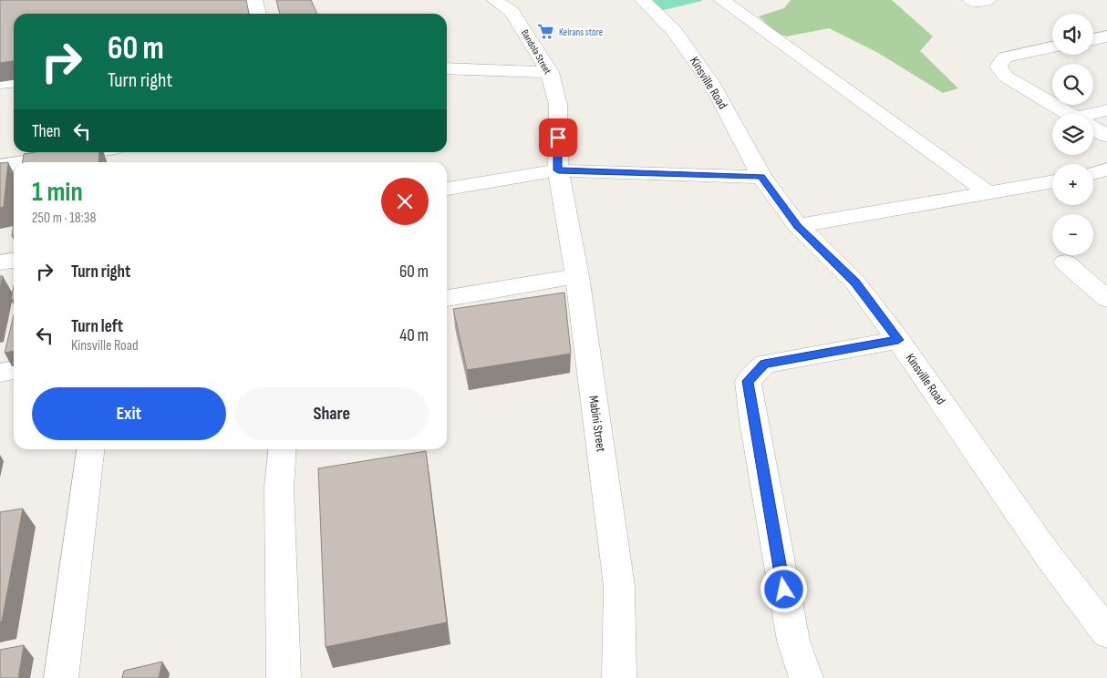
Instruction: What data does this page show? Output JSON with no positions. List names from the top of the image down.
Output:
{
  "streets": {
    "street": ["Bandola Street", "Kinsville Road", "Mabini Street"]
  },
  "crossings": [
    ["Bandola Street", "Mabini Street"]
  ],
  "places": {
    "supermarket": ["Keirans store"]
  },
  "page": {
    "map_buttons": ["+", "−"],
    "turn": ["60 m", "Turn right"],
    "then": "Then",
    "heading": ["1 min", "250 m · 18:38"],
    "list": [
      {
        "name": "Turn right",
        "value": "60 m"
      },
      {
        "name": "Turn left",
        "note": "Kinsville Road",
        "value": "40 m"
      }
    ],
    "buttons": ["Exit", "Share"]
  }
}
